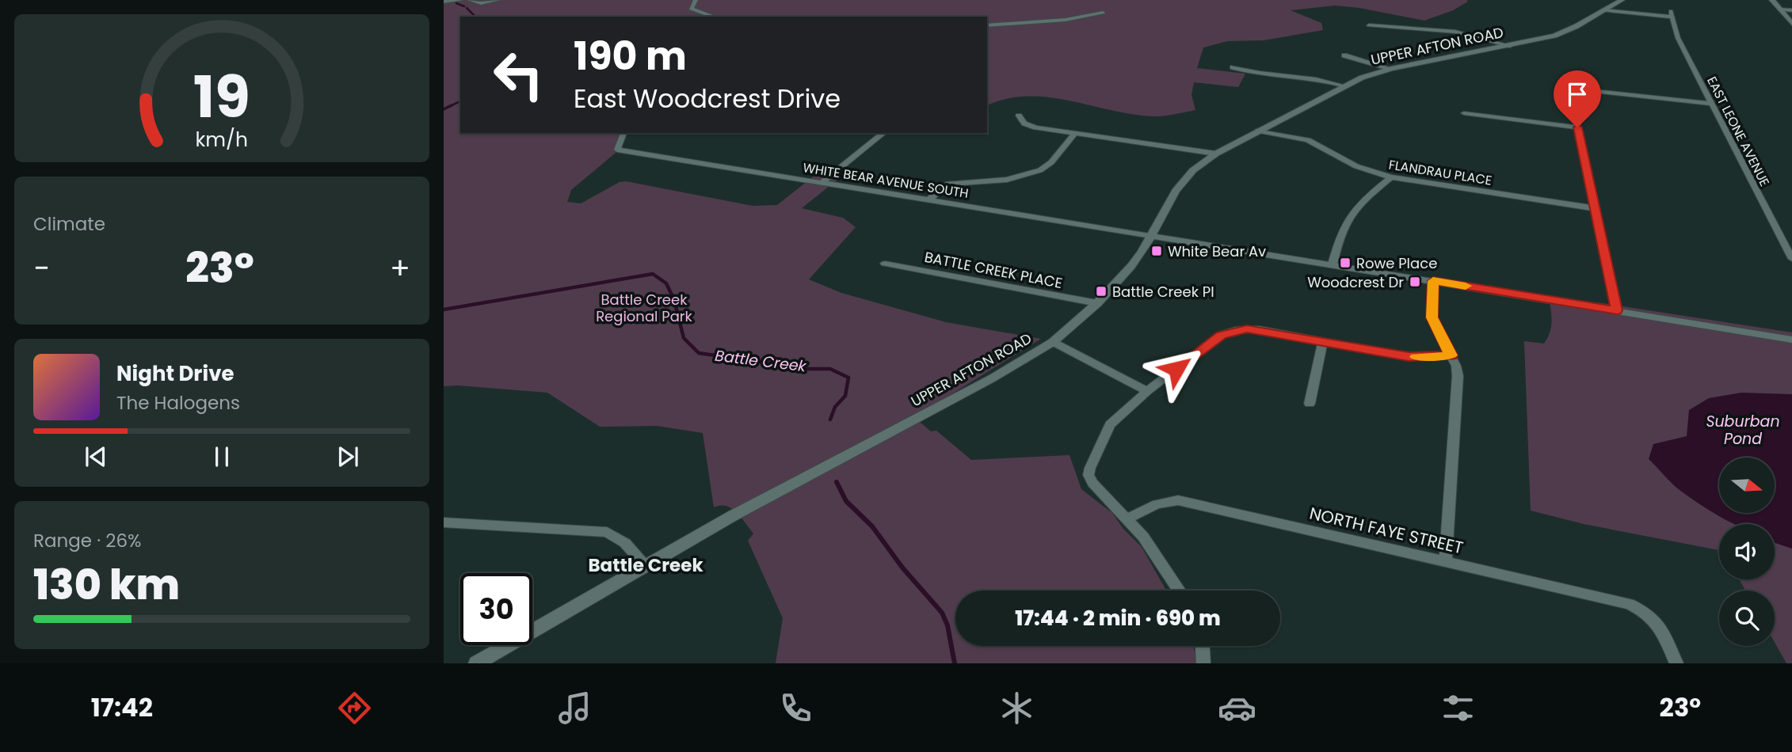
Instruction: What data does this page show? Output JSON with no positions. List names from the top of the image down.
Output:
{
  "streets": {
    "street": [
      "UPPER AFTON ROAD",
      "EAST LEONE AVENUE",
      "FLANDRAU PLACE",
      "WHITE BEAR AVENUE SOUTH",
      "BATTLE CREEK PLACE",
      "NORTH FAYE STREET"
    ]
  },
  "crossings": [
    ["UPPER AFTON ROAD", "FLANDRAU PLACE"],
    ["UPPER AFTON ROAD", "WHITE BEAR AVENUE SOUTH"],
    ["UPPER AFTON ROAD", "BATTLE CREEK PLACE"]
  ],
  "districts": ["Battle Creek"],
  "water": ["Battle Creek", "Suburban Pond"],
  "parks": ["Battle Creek Regional Park"],
  "places": {
    "transit": [
      "White Bear Av",
      "Rowe Place",
      "Woodcrest Dr",
      "Battle Creek Pl"
    ]
  },
  "north": "right",
  "page": {
    "turn": ["190 m", "East Woodcrest Drive"],
    "tile": [
      "Climate",
      ["Range · 26%", "130 km"]
    ],
    "heat": ["−", "23°", "+"],
    "song": ["Night Drive", "The Halogens"],
    "limit": "30",
    "trip": "17:44 · 2 min · 690 m",
    "tabs": ["17:42", "23°"],
    "gauge": ["19", "km/h"]
  }
}
